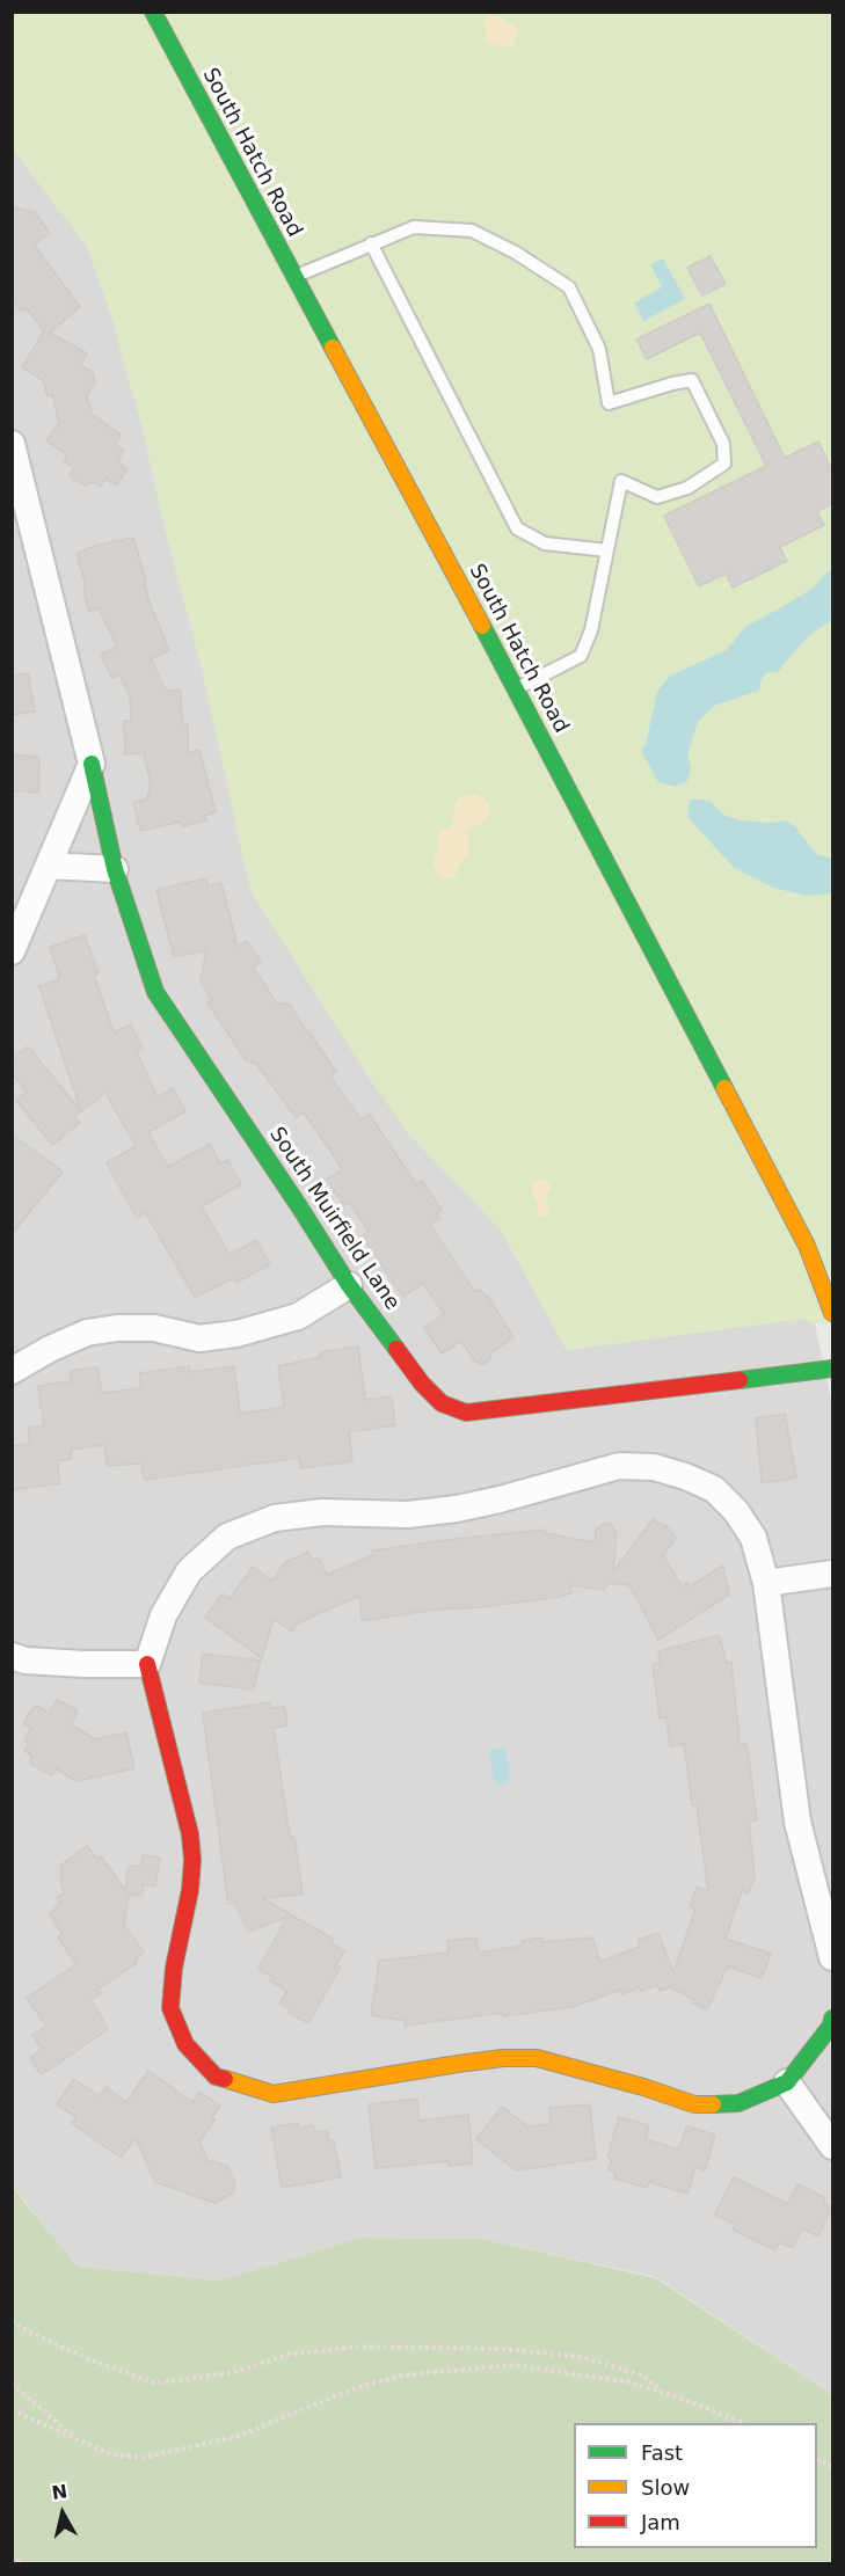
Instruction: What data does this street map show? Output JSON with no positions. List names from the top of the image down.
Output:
{
  "streets": {
    "street": ["South Hatch Road", "South Muirfield Lane"]
  },
  "legend": ["Fast", "Slow", "Jam"],
  "north": "top"
}
